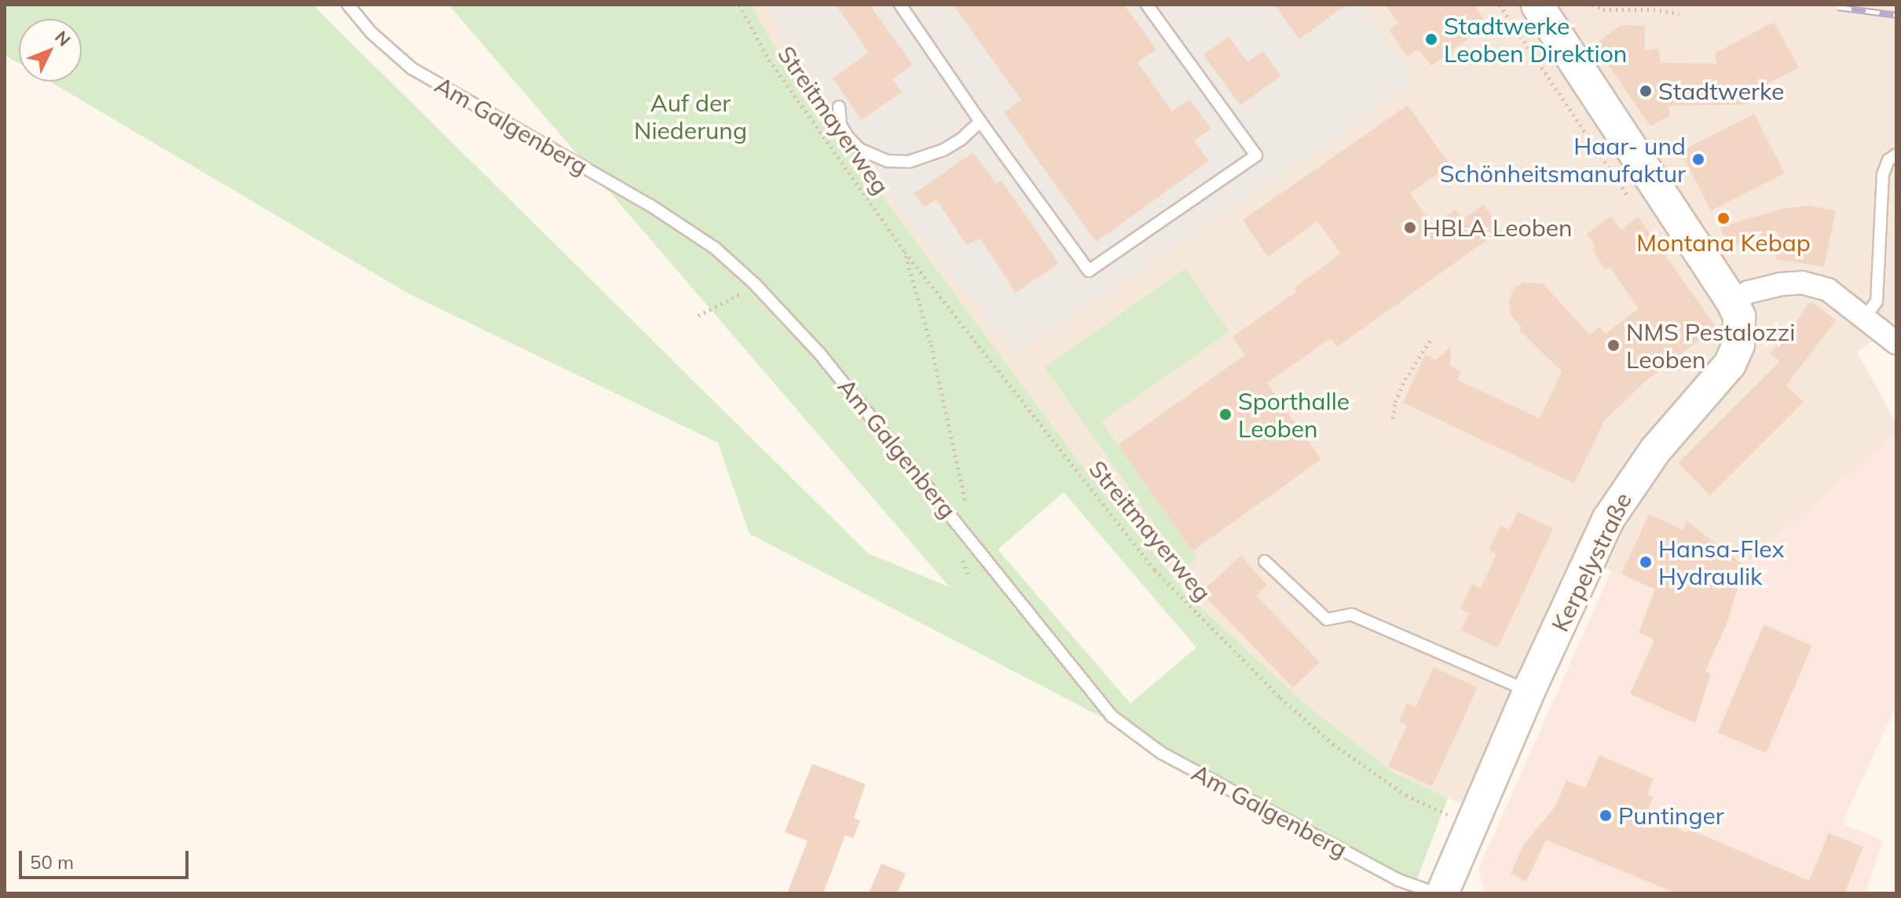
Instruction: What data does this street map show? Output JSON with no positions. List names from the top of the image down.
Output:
{
  "streets": {
    "main road": ["Kerpelystraße"],
    "lane": ["Am Galgenberg"],
    "path": ["Streitmayerweg"]
  },
  "crossings": [
    ["Streitmayerweg", "Am Galgenberg"],
    ["Streitmayerweg", "Kerpelystraße"]
  ],
  "parks": ["Auf der Niederung"],
  "places": [
    "Stadtwerke Leoben Direktion",
    "Stadtwerke",
    "Haar- und Schönheitsmanufaktur",
    "Montana Kebap",
    "HBLA Leoben",
    "NMS Pestalozzi Leoben",
    "Sporthalle Leoben",
    "Hansa-Flex Hydraulik",
    "Puntinger"
  ],
  "scale_bar": "50 m",
  "north": "top right"
}
